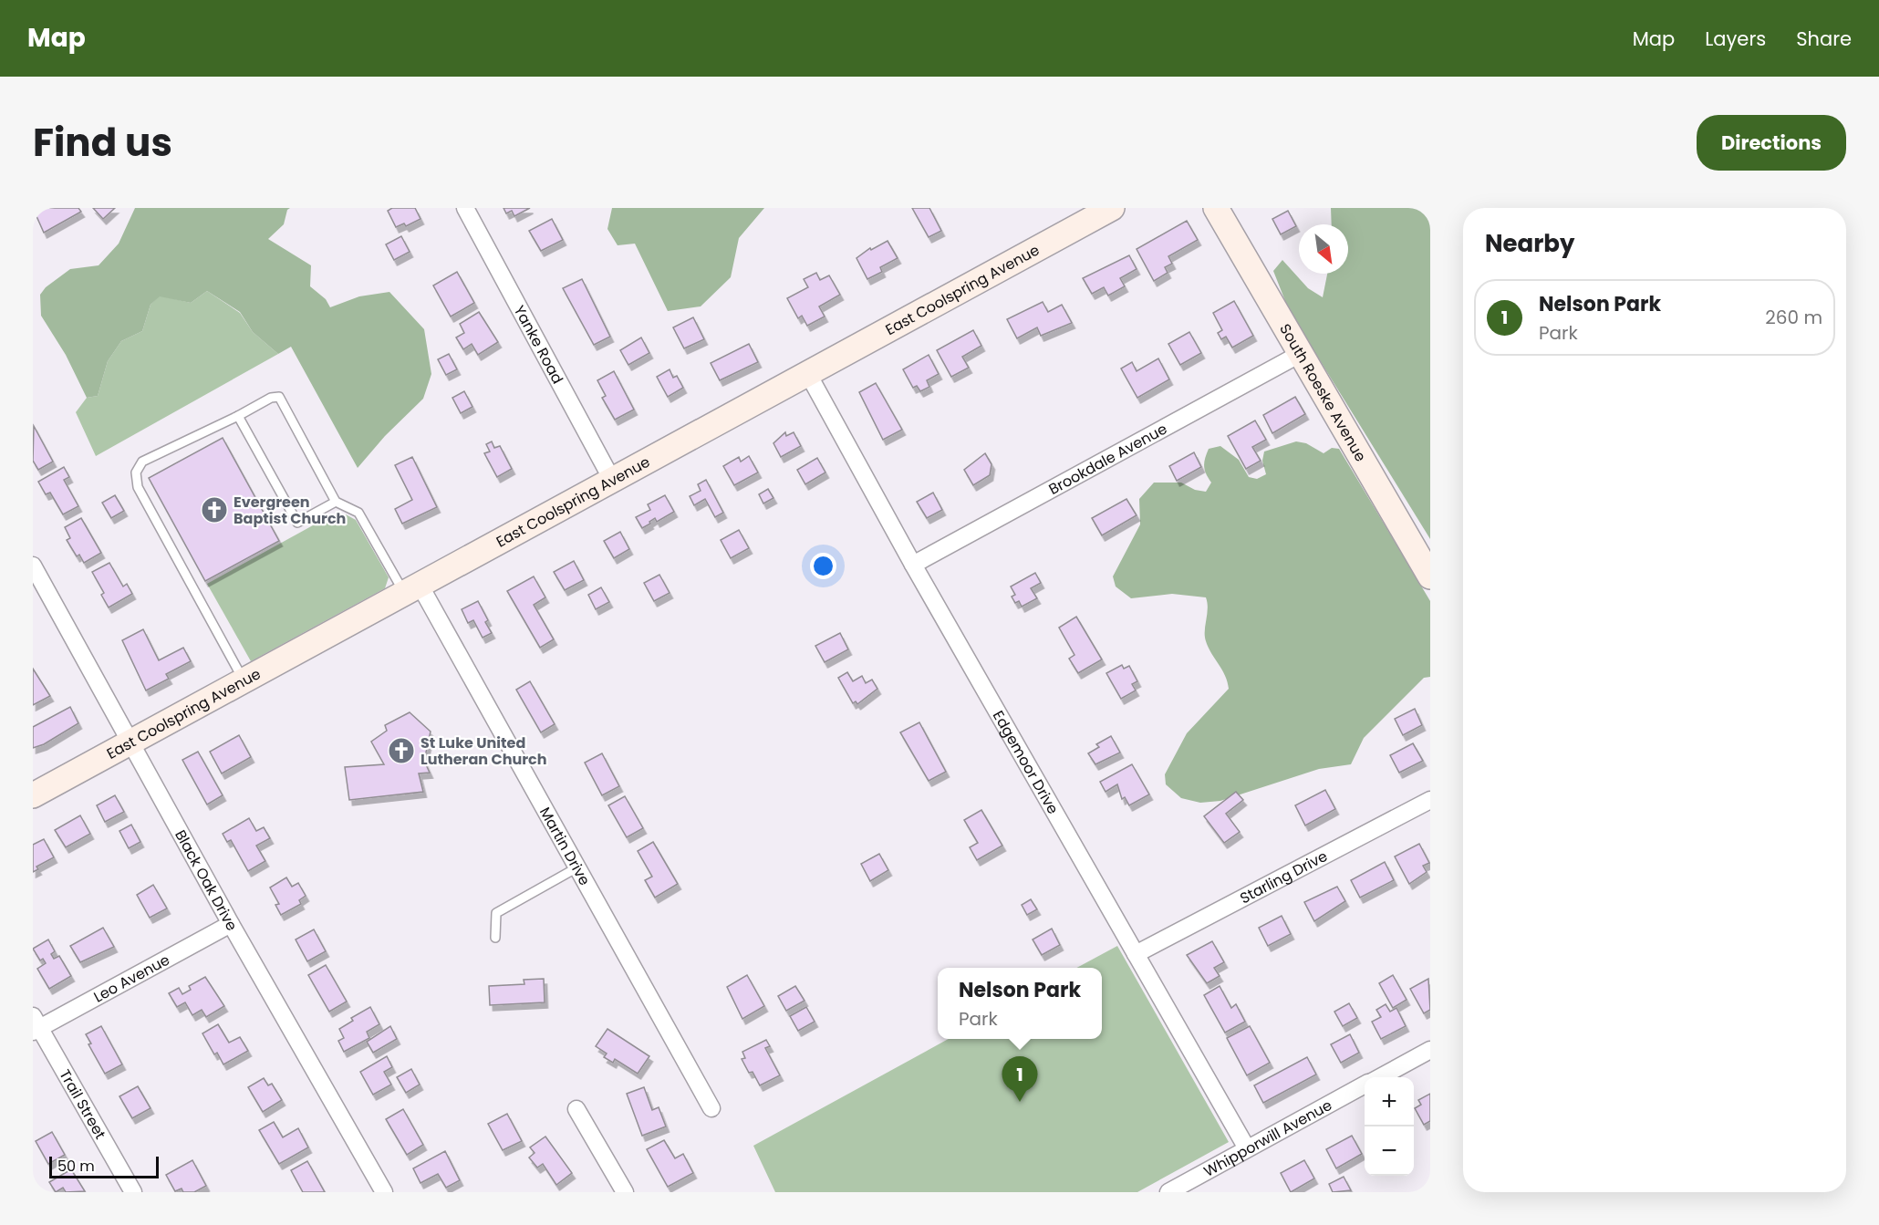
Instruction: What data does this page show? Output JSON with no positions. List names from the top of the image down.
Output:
{
  "streets": {
    "street": [
      "East Coolspring Avenue",
      "Yanke Road",
      "South Roeske Avenue",
      "Brookdale Avenue",
      "Edgemoor Drive",
      "Martin Drive",
      "Starling Drive",
      "Black Oak Drive",
      "Leo Avenue",
      "Trail Street",
      "Whipporwill Avenue"
    ]
  },
  "crossings": [
    ["East Coolspring Avenue", "Yanke Road"],
    ["East Coolspring Avenue", "Edgemoor Drive"],
    ["East Coolspring Avenue", "Martin Drive"],
    ["East Coolspring Avenue", "Black Oak Drive"],
    ["South Roeske Avenue", "Brookdale Avenue"],
    ["Brookdale Avenue", "Edgemoor Drive"],
    ["Edgemoor Drive", "Starling Drive"],
    ["Edgemoor Drive", "Whipporwill Avenue"],
    ["Black Oak Drive", "Leo Avenue"],
    ["Leo Avenue", "Trail Street"]
  ],
  "places": {
    "church": ["Evergreen Baptist Church", "St Luke United Lutheran Church"]
  },
  "scale_bar": "50 m",
  "north": "bottom right",
  "page": {
    "header": "Map",
    "nav": ["Map", "Layers", "Share"],
    "title": "Find us",
    "buttons": "Directions",
    "heading": "Nearby",
    "list": [
      {
        "mark": "1",
        "name": "Nelson Park",
        "note": "Park",
        "value": "260 m"
      }
    ],
    "popup": ["Nelson Park", "Park"],
    "pins": "1",
    "map_buttons": ["+", "−"],
    "scale": "50 m"
  }
}
